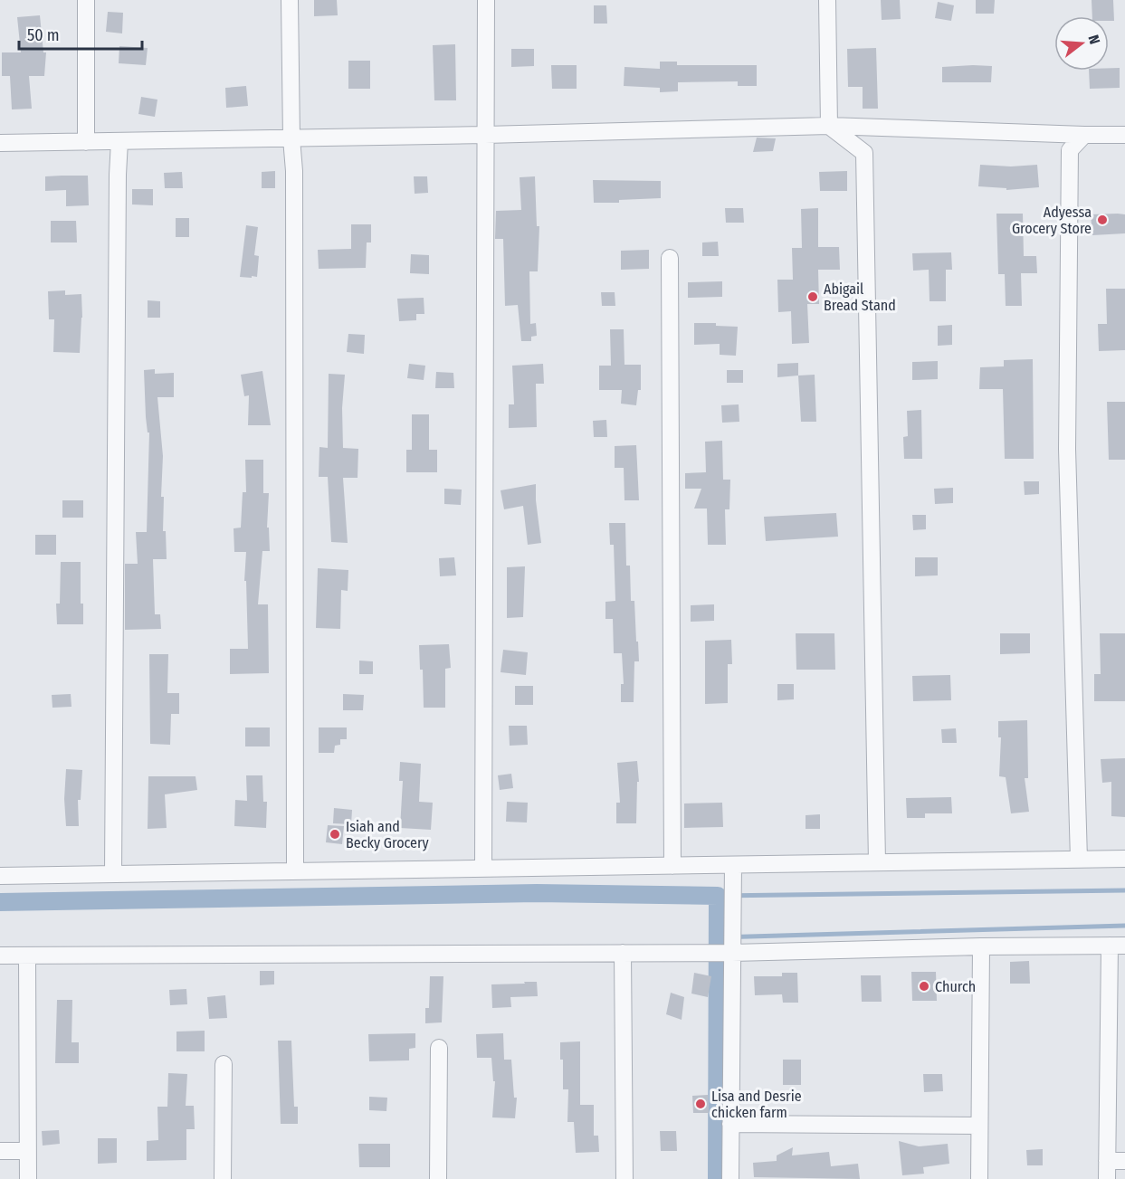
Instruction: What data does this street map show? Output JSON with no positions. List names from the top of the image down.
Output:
{
  "places": [
    "Adyessa Grocery Store",
    "Abigail Bread Stand",
    "Isiah and Becky Grocery",
    "Church",
    "Lisa and Desrie chicken farm"
  ],
  "scale_bar": "50 m",
  "north": "right"
}
